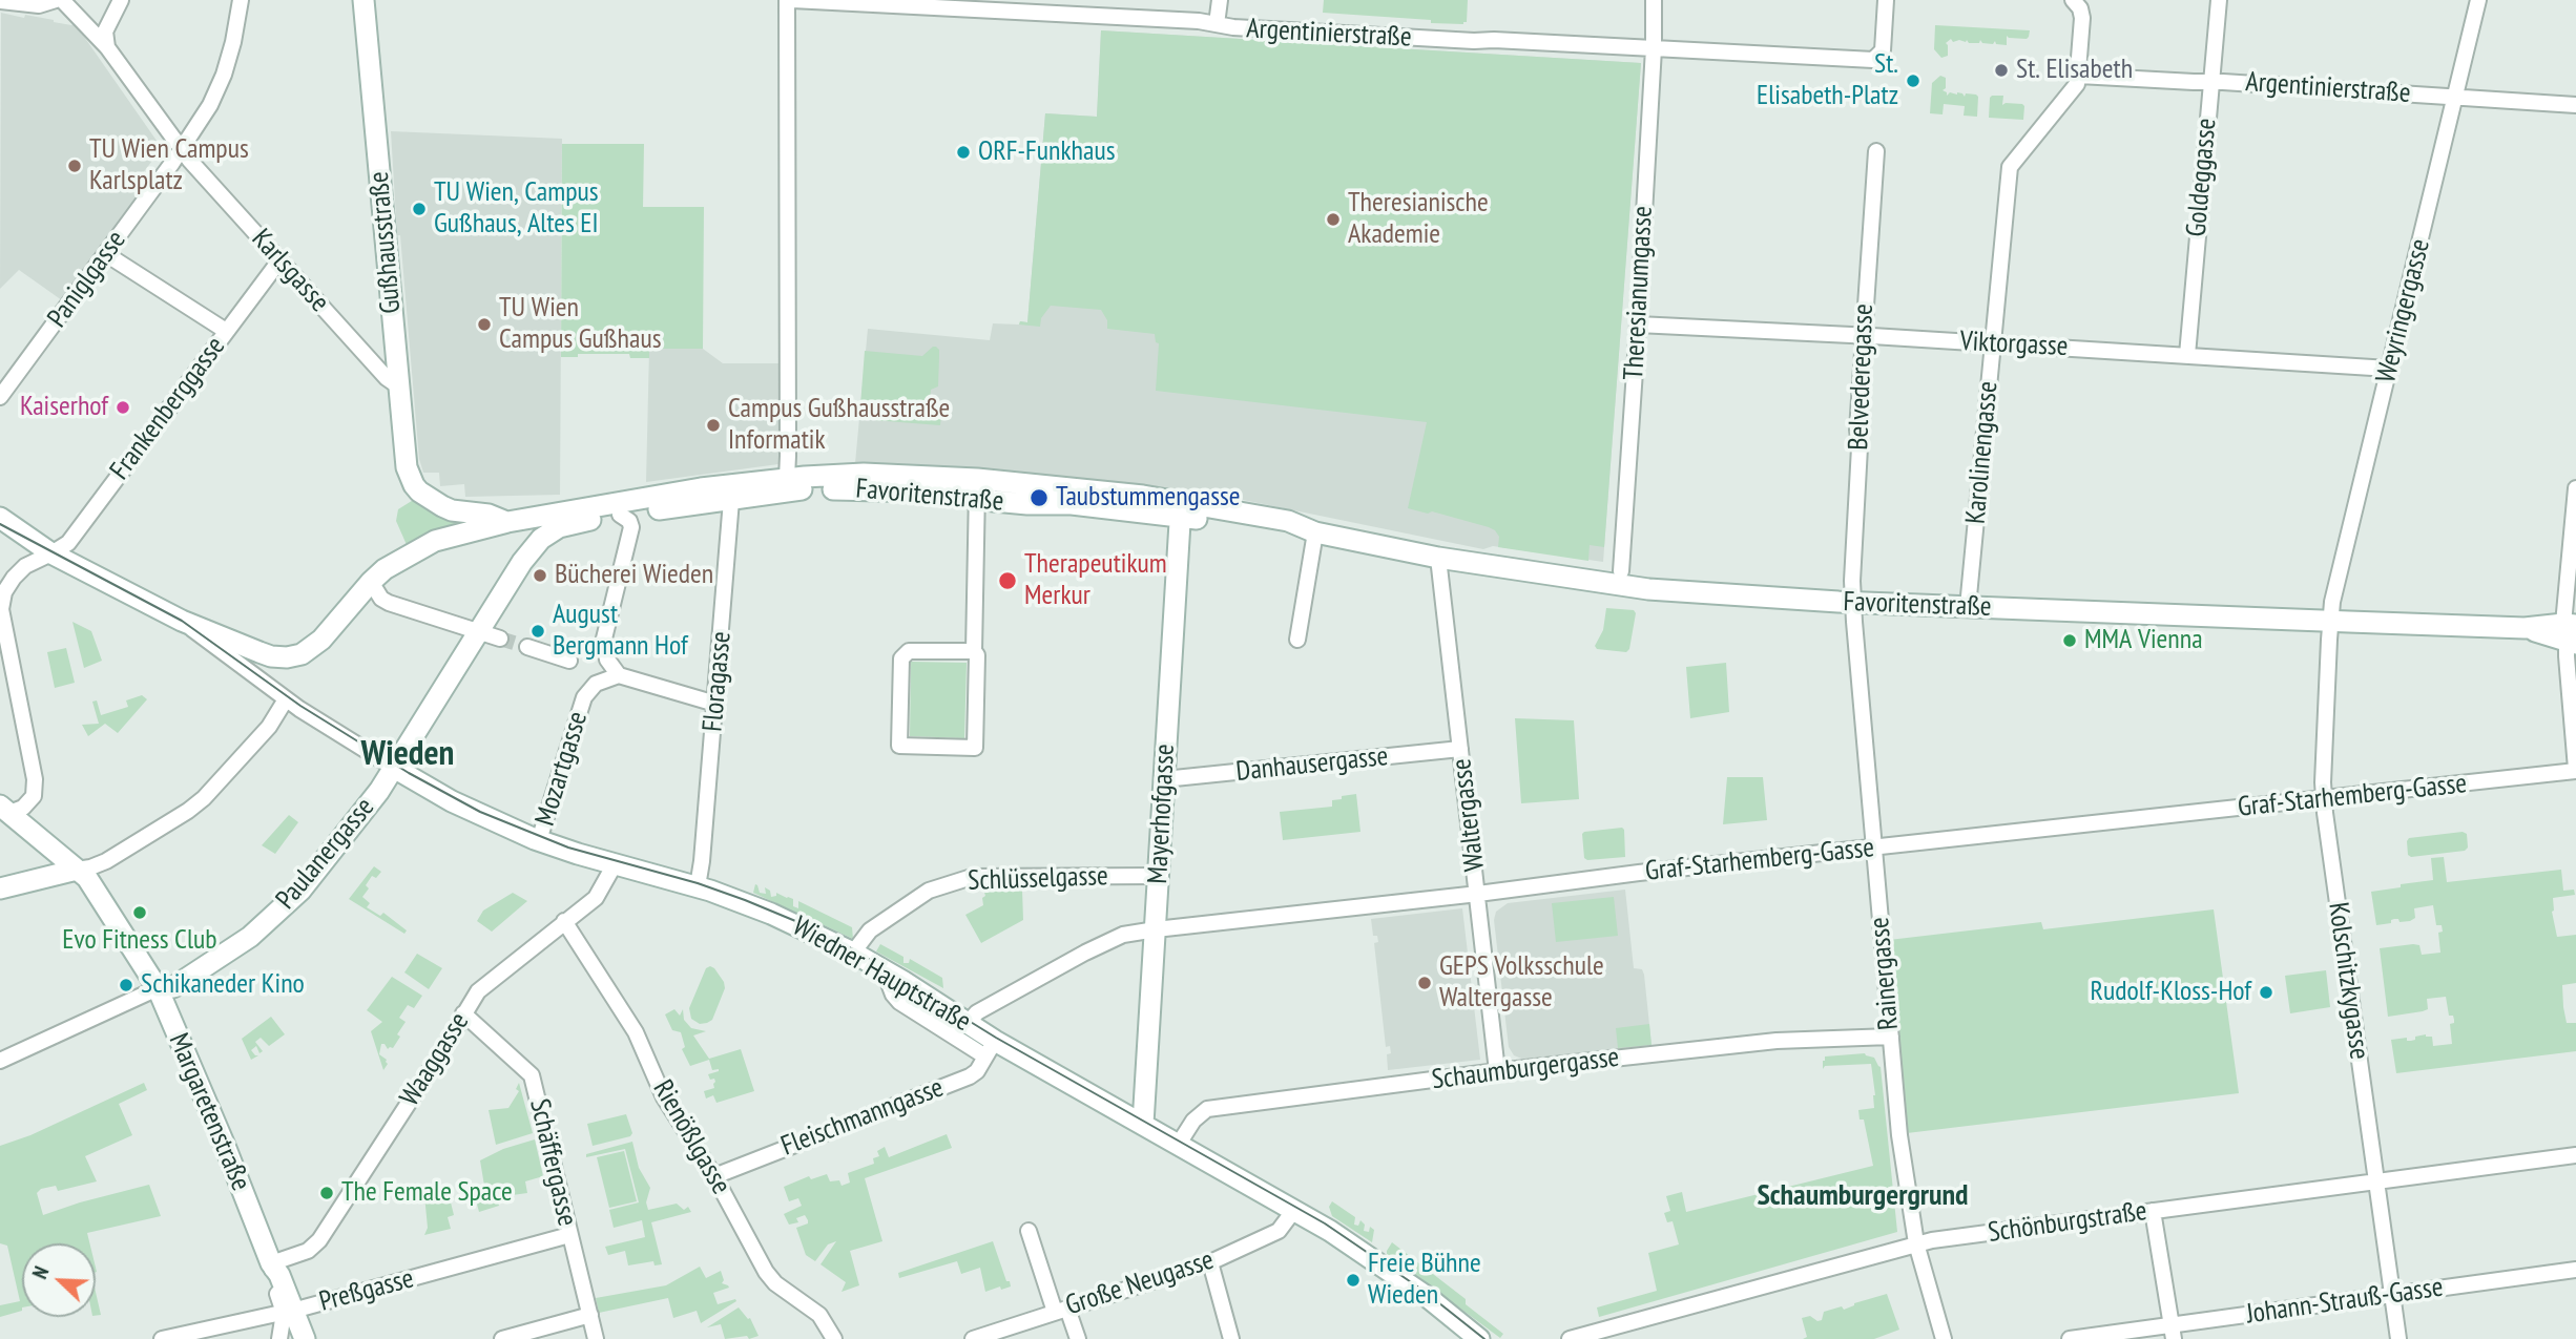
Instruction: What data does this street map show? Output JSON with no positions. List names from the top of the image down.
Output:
{
  "streets": {
    "main road": [
      "Gußhausstraße",
      "Favoritenstraße",
      "Mayerhofgasse",
      "Paulanergasse",
      "Wiedner Hauptstraße",
      "Margaretenstraße"
    ],
    "street": [
      "Argentinierstraße",
      "Goldeggasse",
      "Karlsgasse",
      "Paniglgasse",
      "Theresianumgasse",
      "Weyringergasse",
      "Viktorgasse",
      "Belvederegasse",
      "Frankenberggasse",
      "Karolinengasse",
      "Floragasse",
      "Danhausergasse",
      "Mozartgasse",
      "Graf-Starhemberg-Gasse",
      "Waltergasse",
      "Schlüsselgasse",
      "Rainergasse",
      "Kolschitzkygasse",
      "Waaggasse",
      "Schaumburgergasse",
      "Fleischmanngasse",
      "Rienößlgasse",
      "Schäffergasse",
      "Schönburgstraße",
      "Große Neugasse",
      "Preßgasse",
      "Johann-Strauß-Gasse"
    ]
  },
  "crossings": [
    ["Argentinierstraße", "Goldeggasse"],
    ["Argentinierstraße", "Theresianumgasse"],
    ["Argentinierstraße", "Weyringergasse"],
    ["Argentinierstraße", "Karolinengasse"],
    ["Goldeggasse", "Viktorgasse"],
    ["Gußhausstraße", "Karlsgasse"],
    ["Gußhausstraße", "Favoritenstraße"],
    ["Karlsgasse", "Paniglgasse"],
    ["Karlsgasse", "Frankenberggasse"],
    ["Theresianumgasse", "Viktorgasse"],
    ["Theresianumgasse", "Favoritenstraße"],
    ["Weyringergasse", "Viktorgasse"],
    ["Weyringergasse", "Favoritenstraße"],
    ["Weyringergasse", "Kolschitzkygasse"],
    ["Viktorgasse", "Belvederegasse"],
    ["Viktorgasse", "Karolinengasse"],
    ["Belvederegasse", "Favoritenstraße"],
    ["Belvederegasse", "Rainergasse"],
    ["Frankenberggasse", "Wiedner Hauptstraße"],
    ["Frankenberggasse", "Margaretenstraße"],
    ["Karolinengasse", "Favoritenstraße"],
    ["Favoritenstraße", "Floragasse"],
    ["Favoritenstraße", "Mayerhofgasse"],
    ["Favoritenstraße", "Waltergasse"],
    ["Favoritenstraße", "Paulanergasse"],
    ["Favoritenstraße", "Rainergasse"],
    ["Favoritenstraße", "Wiedner Hauptstraße"],
    ["Favoritenstraße", "Kolschitzkygasse"],
    ["Floragasse", "Wiedner Hauptstraße"],
    ["Danhausergasse", "Mayerhofgasse"],
    ["Danhausergasse", "Waltergasse"],
    ["Mozartgasse", "Wiedner Hauptstraße"],
    ["Graf-Starhemberg-Gasse", "Mayerhofgasse"],
    ["Graf-Starhemberg-Gasse", "Waltergasse"],
    ["Graf-Starhemberg-Gasse", "Rainergasse"],
    ["Graf-Starhemberg-Gasse", "Wiedner Hauptstraße"],
    ["Graf-Starhemberg-Gasse", "Kolschitzkygasse"],
    ["Mayerhofgasse", "Schlüsselgasse"],
    ["Mayerhofgasse", "Wiedner Hauptstraße"],
    ["Waltergasse", "Schaumburgergasse"],
    ["Paulanergasse", "Wiedner Hauptstraße"],
    ["Paulanergasse", "Margaretenstraße"],
    ["Schlüsselgasse", "Wiedner Hauptstraße"],
    ["Rainergasse", "Schaumburgergasse"],
    ["Rainergasse", "Schönburgstraße"],
    ["Wiedner Hauptstraße", "Waaggasse"],
    ["Wiedner Hauptstraße", "Schaumburgergasse"],
    ["Wiedner Hauptstraße", "Fleischmanngasse"],
    ["Wiedner Hauptstraße", "Große Neugasse"],
    ["Kolschitzkygasse", "Schönburgstraße"],
    ["Kolschitzkygasse", "Johann-Strauß-Gasse"],
    ["Waaggasse", "Margaretenstraße"],
    ["Waaggasse", "Rienößlgasse"],
    ["Waaggasse", "Schäffergasse"],
    ["Margaretenstraße", "Preßgasse"],
    ["Fleischmanngasse", "Rienößlgasse"],
    ["Schäffergasse", "Preßgasse"]
  ],
  "districts": ["Wieden", "Schaumburgergrund"],
  "places": [
    "St. Elisabeth",
    "St. Elisabeth-Platz",
    "ORF-Funkhaus",
    "TU Wien Campus Karlsplatz",
    "TU Wien, Campus Gußhaus, Altes EI",
    "Theresianische Akademie",
    "TU Wien Campus Gußhaus",
    "Kaiserhof",
    "Campus Gußhausstraße Informatik",
    "Taubstummengasse",
    "Bücherei Wieden",
    "Therapeutikum Merkur",
    "August Bergmann Hof",
    "MMA Vienna",
    "Evo Fitness Club",
    "GEPS Volksschule Waltergasse",
    "Schikaneder Kino",
    "Rudolf-Kloss-Hof",
    "The Female Space",
    "Freie Bühne Wieden"
  ],
  "north": "top left"
}
